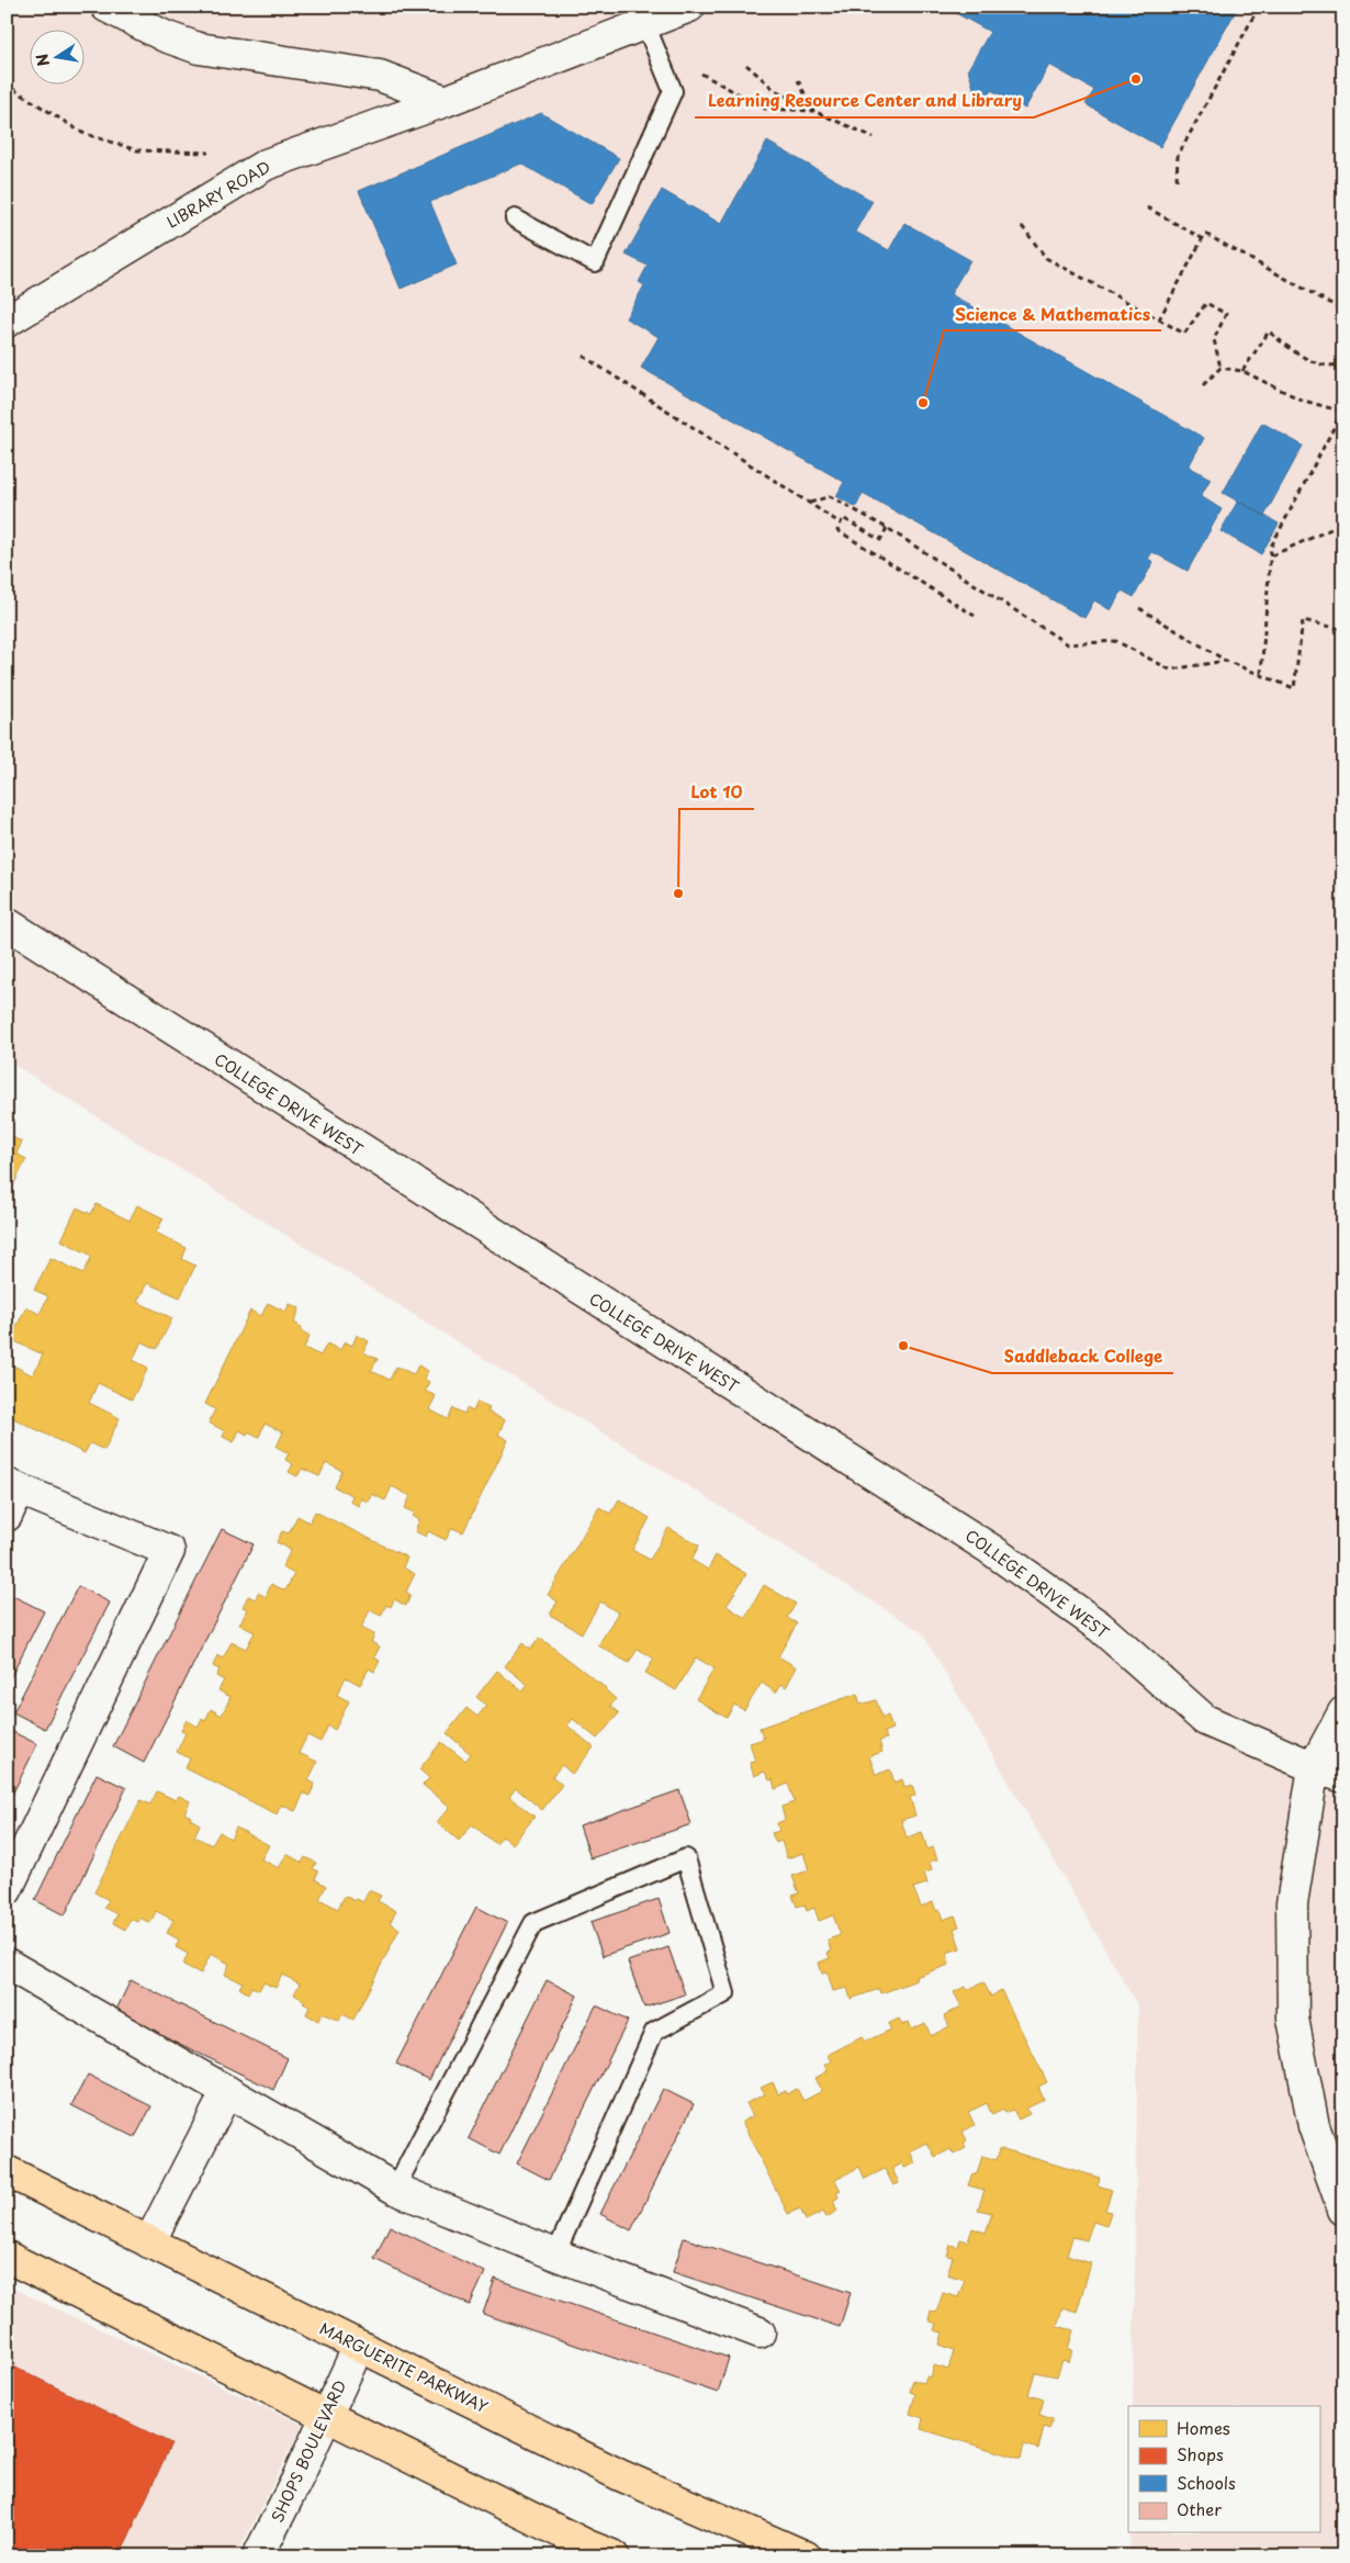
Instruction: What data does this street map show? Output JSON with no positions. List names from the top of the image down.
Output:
{
  "streets": {
    "main road": ["MARGUERITE PARKWAY"],
    "street": ["LIBRARY ROAD", "COLLEGE DRIVE WEST", "SHOPS BOULEVARD"]
  },
  "crossings": [
    ["MARGUERITE PARKWAY", "SHOPS BOULEVARD"]
  ],
  "places": [
    "Learning Resource Center and Library",
    "Science & Mathematics",
    "Lot 10",
    "Saddleback College"
  ],
  "legend": [
    "Homes",
    "Shops",
    "Schools",
    "Other"
  ],
  "north": "left"
}
